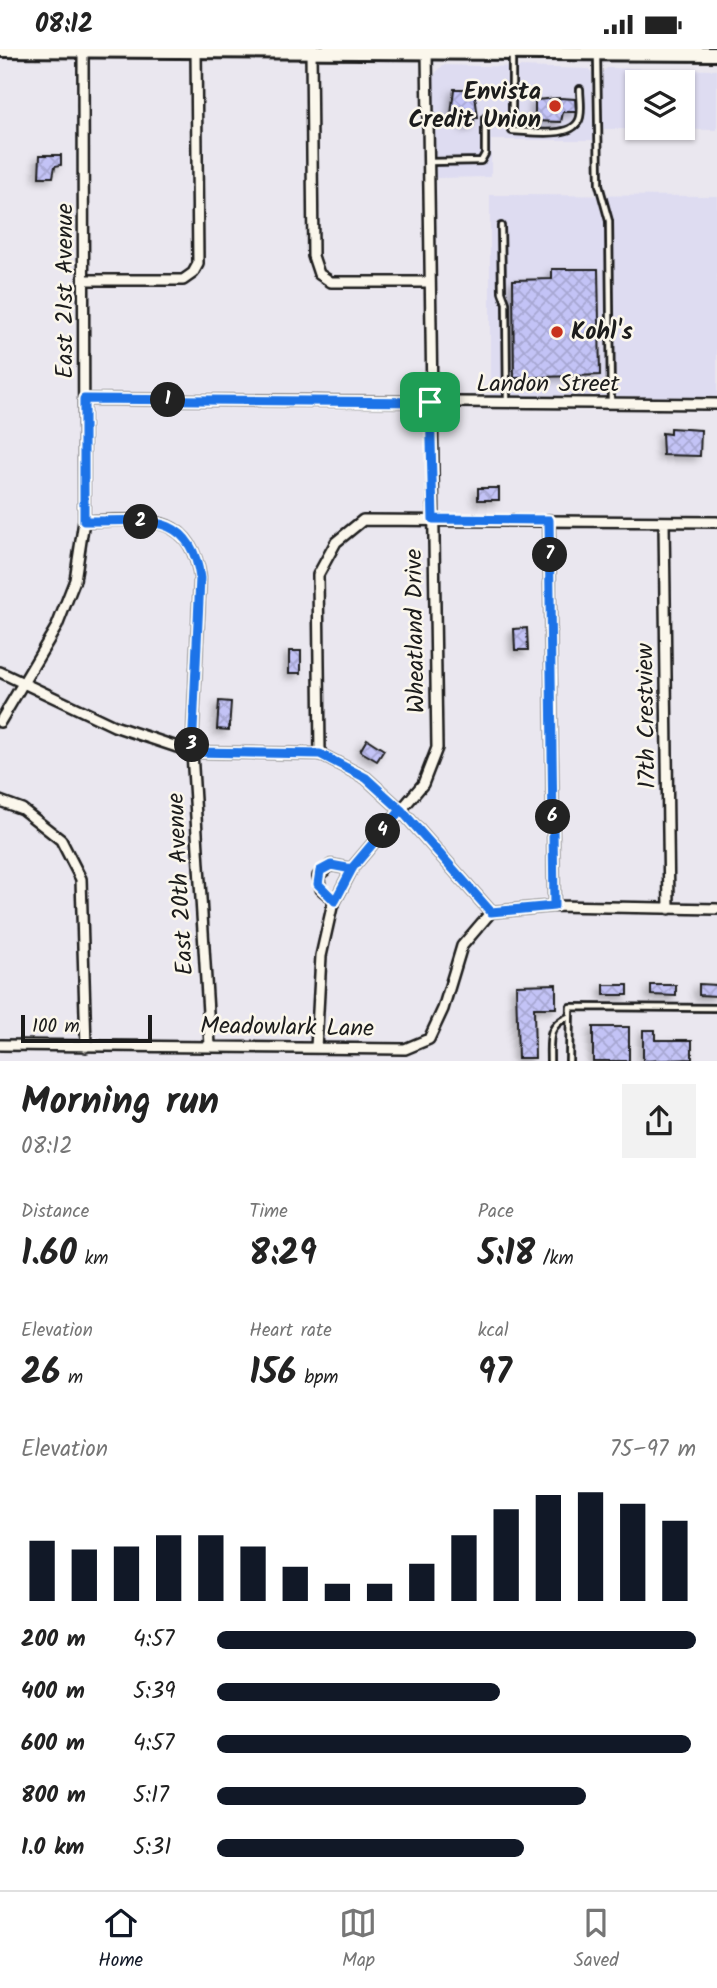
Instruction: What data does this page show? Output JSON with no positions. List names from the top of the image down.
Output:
{
  "streets": {
    "street": [
      "East 21st Avenue",
      "Landon Street",
      "Wheatland Drive",
      "17th Crestview",
      "East 20th Avenue",
      "Meadowlark Lane"
    ]
  },
  "crossings": [
    ["East 21st Avenue", "Landon Street"],
    ["East 21st Avenue", "East 20th Avenue"],
    ["Landon Street", "Wheatland Drive"],
    ["Wheatland Drive", "Meadowlark Lane"],
    ["East 20th Avenue", "Meadowlark Lane"]
  ],
  "places": ["Envista Credit Union", "Kohl's"],
  "scale_bar": "100 m",
  "page": {
    "status": "08:12",
    "pins": [
      "1",
      "2",
      "7",
      "3",
      "6",
      "4"
    ],
    "scale": "100 m",
    "heading": ["Morning run", "08:12"],
    "stats": [
      ["Distance", "1.60 km"],
      ["Time", "8:29"],
      ["Pace", "5:18 /km"],
      ["Elevation", "26 m"],
      ["Heart rate", "156 bpm"],
      ["kcal", "97"]
    ],
    "chart": ["Elevation", "75–97 m"],
    "list": [
      {
        "name": "200 m",
        "note": "4:57"
      },
      {
        "name": "400 m",
        "note": "5:39"
      },
      {
        "name": "600 m",
        "note": "4:57"
      },
      {
        "name": "800 m",
        "note": "5:17"
      },
      {
        "name": "1.0 km",
        "note": "5:31"
      }
    ],
    "tabs": ["Home", "Map", "Saved"]
  }
}
